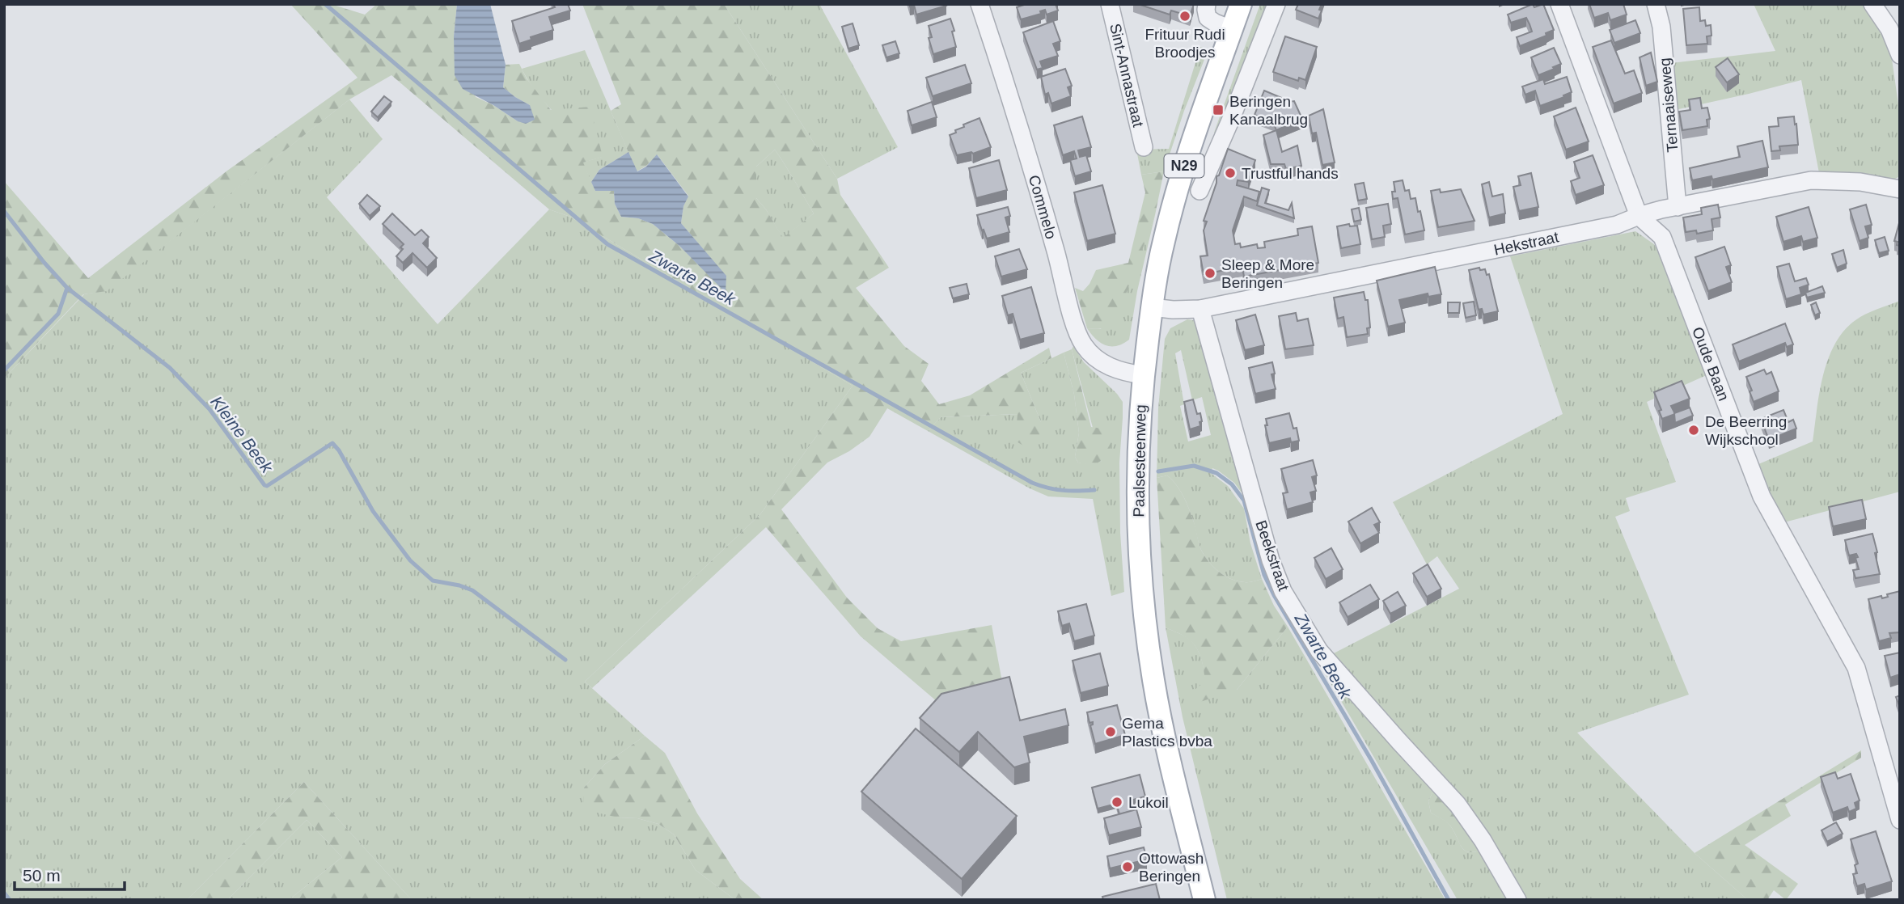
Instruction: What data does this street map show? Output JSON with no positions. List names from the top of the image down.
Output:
{
  "streets": {
    "main road": ["N29", "Paalsesteenweg"],
    "street": [
      "Sint-Annastraat",
      "Ternaaiseweg",
      "Commelo",
      "Hekstraat",
      "Oude Baan",
      "Beekstraat"
    ]
  },
  "crossings": [
    ["Ternaaiseweg", "Hekstraat"],
    ["Commelo", "Paalsesteenweg"],
    ["Hekstraat", "Oude Baan"],
    ["Hekstraat", "Paalsesteenweg"],
    ["Hekstraat", "Beekstraat"]
  ],
  "water": ["Zwarte Beek", "Kleine Beek"],
  "places": {
    "other": [
      "Frituur Rudi Broodjes",
      "Trustful hands",
      "Sleep & More Beringen",
      "De Beerring Wijkschool",
      "Gema Plastics bvba",
      "Lukoil",
      "Ottowash Beringen"
    ],
    "transit": ["Beringen Kanaalbrug"]
  },
  "scale_bar": "50 m"
}
